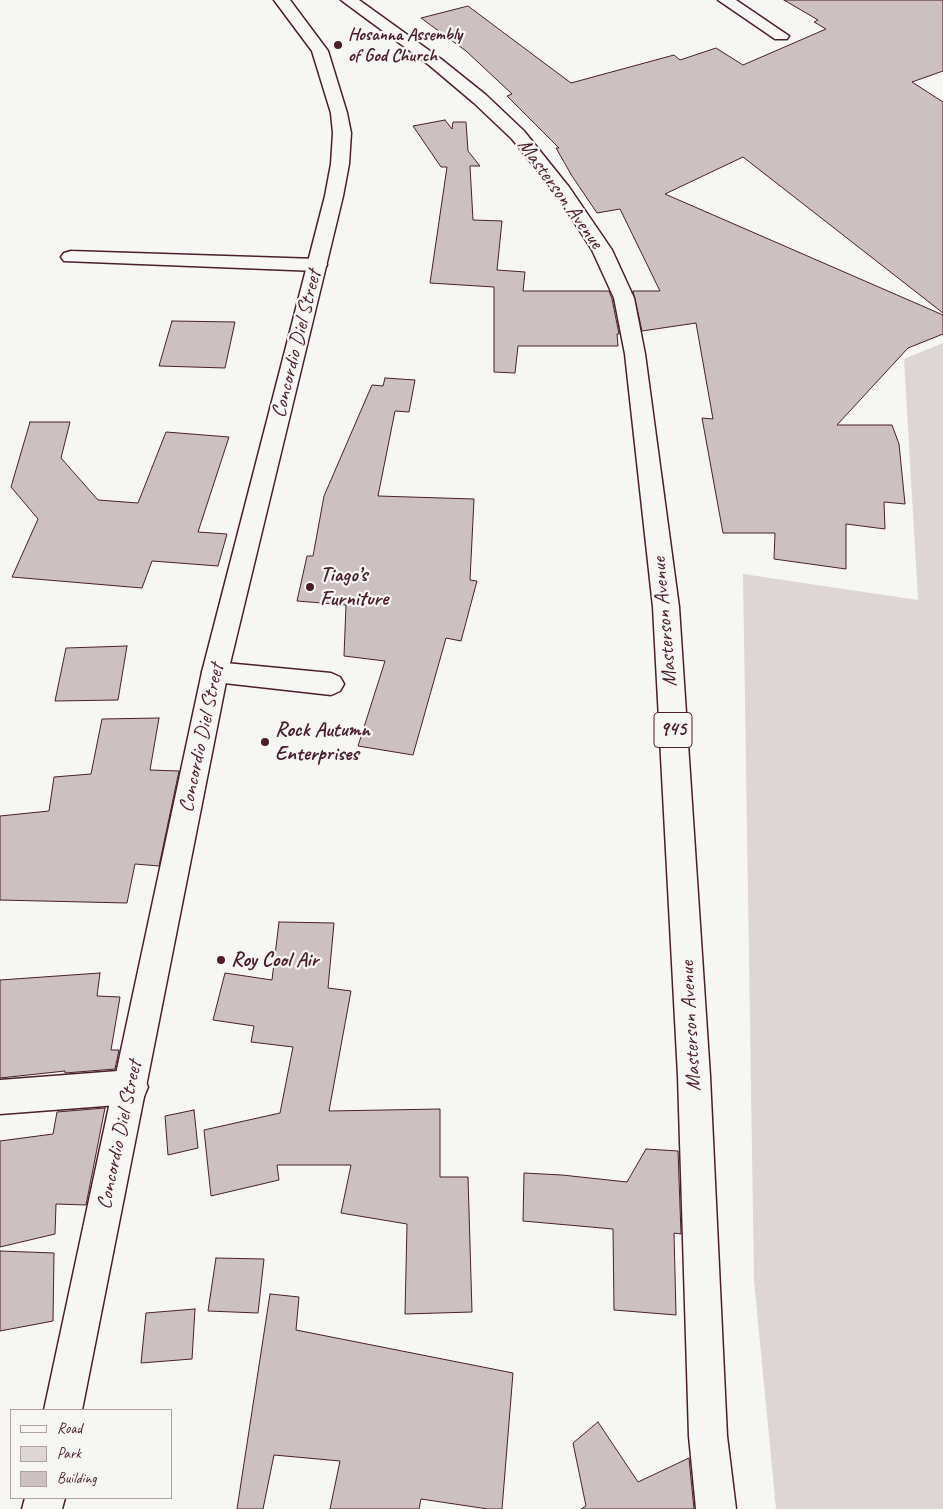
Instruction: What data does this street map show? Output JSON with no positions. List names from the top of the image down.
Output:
{
  "streets": {
    "main road": ["Masterson Avenue", "Concordio Diel Street", "945"]
  },
  "places": [
    "Hosanna Assembly of God Church",
    "Tiago’s Furniture",
    "Rock Autumn Enterprises",
    "Roy Cool Air"
  ],
  "legend": ["Road", "Park", "Building"]
}
